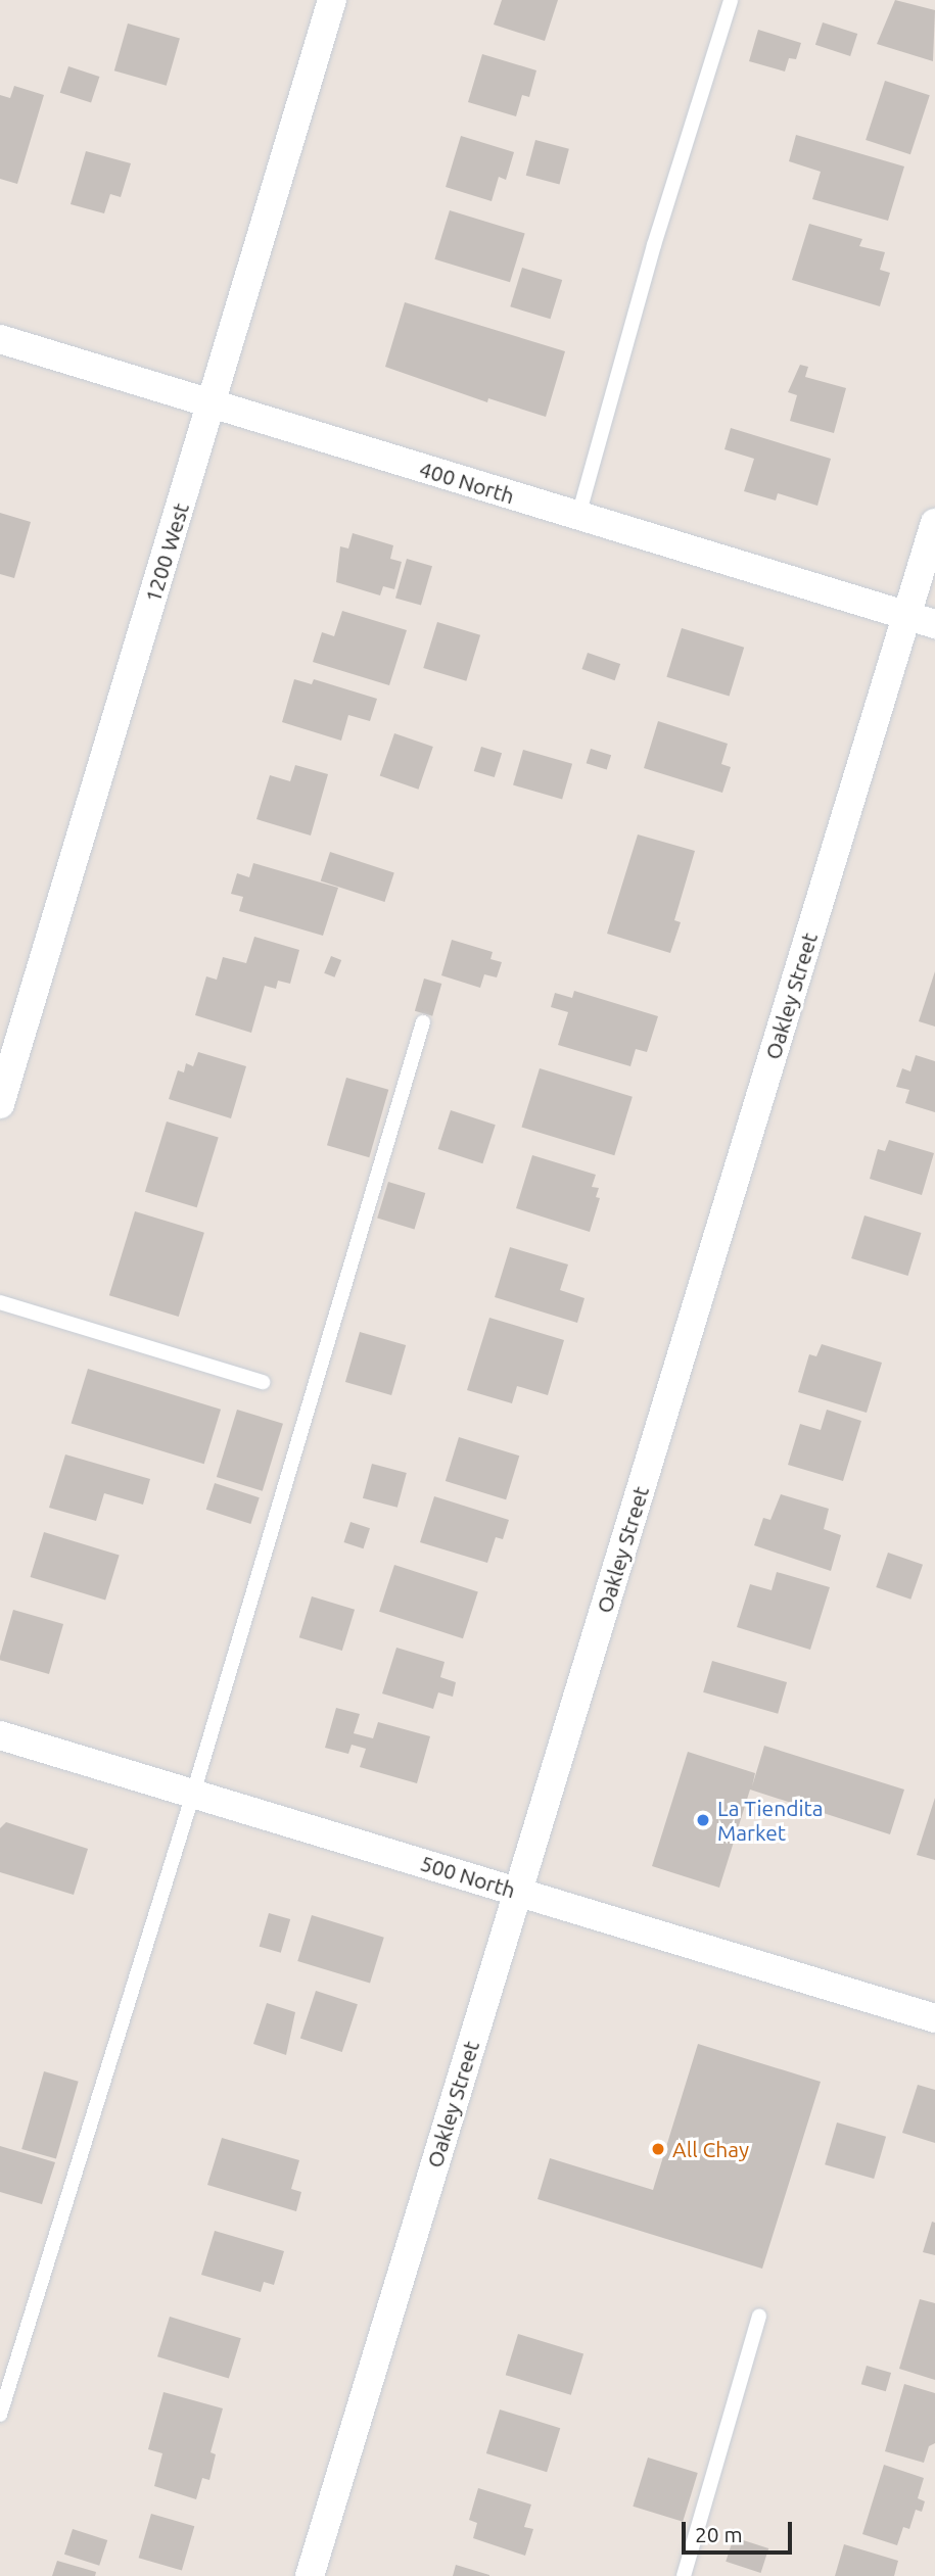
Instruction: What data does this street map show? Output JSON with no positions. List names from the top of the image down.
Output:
{
  "streets": {
    "street": [
      "400 North",
      "1200 West",
      "Oakley Street",
      "500 North"
    ]
  },
  "crossings": [
    ["400 North", "1200 West"],
    ["400 North", "Oakley Street"],
    ["Oakley Street", "500 North"]
  ],
  "places": ["La Tiendita Market", "All Chay"],
  "scale_bar": "20 m"
}
